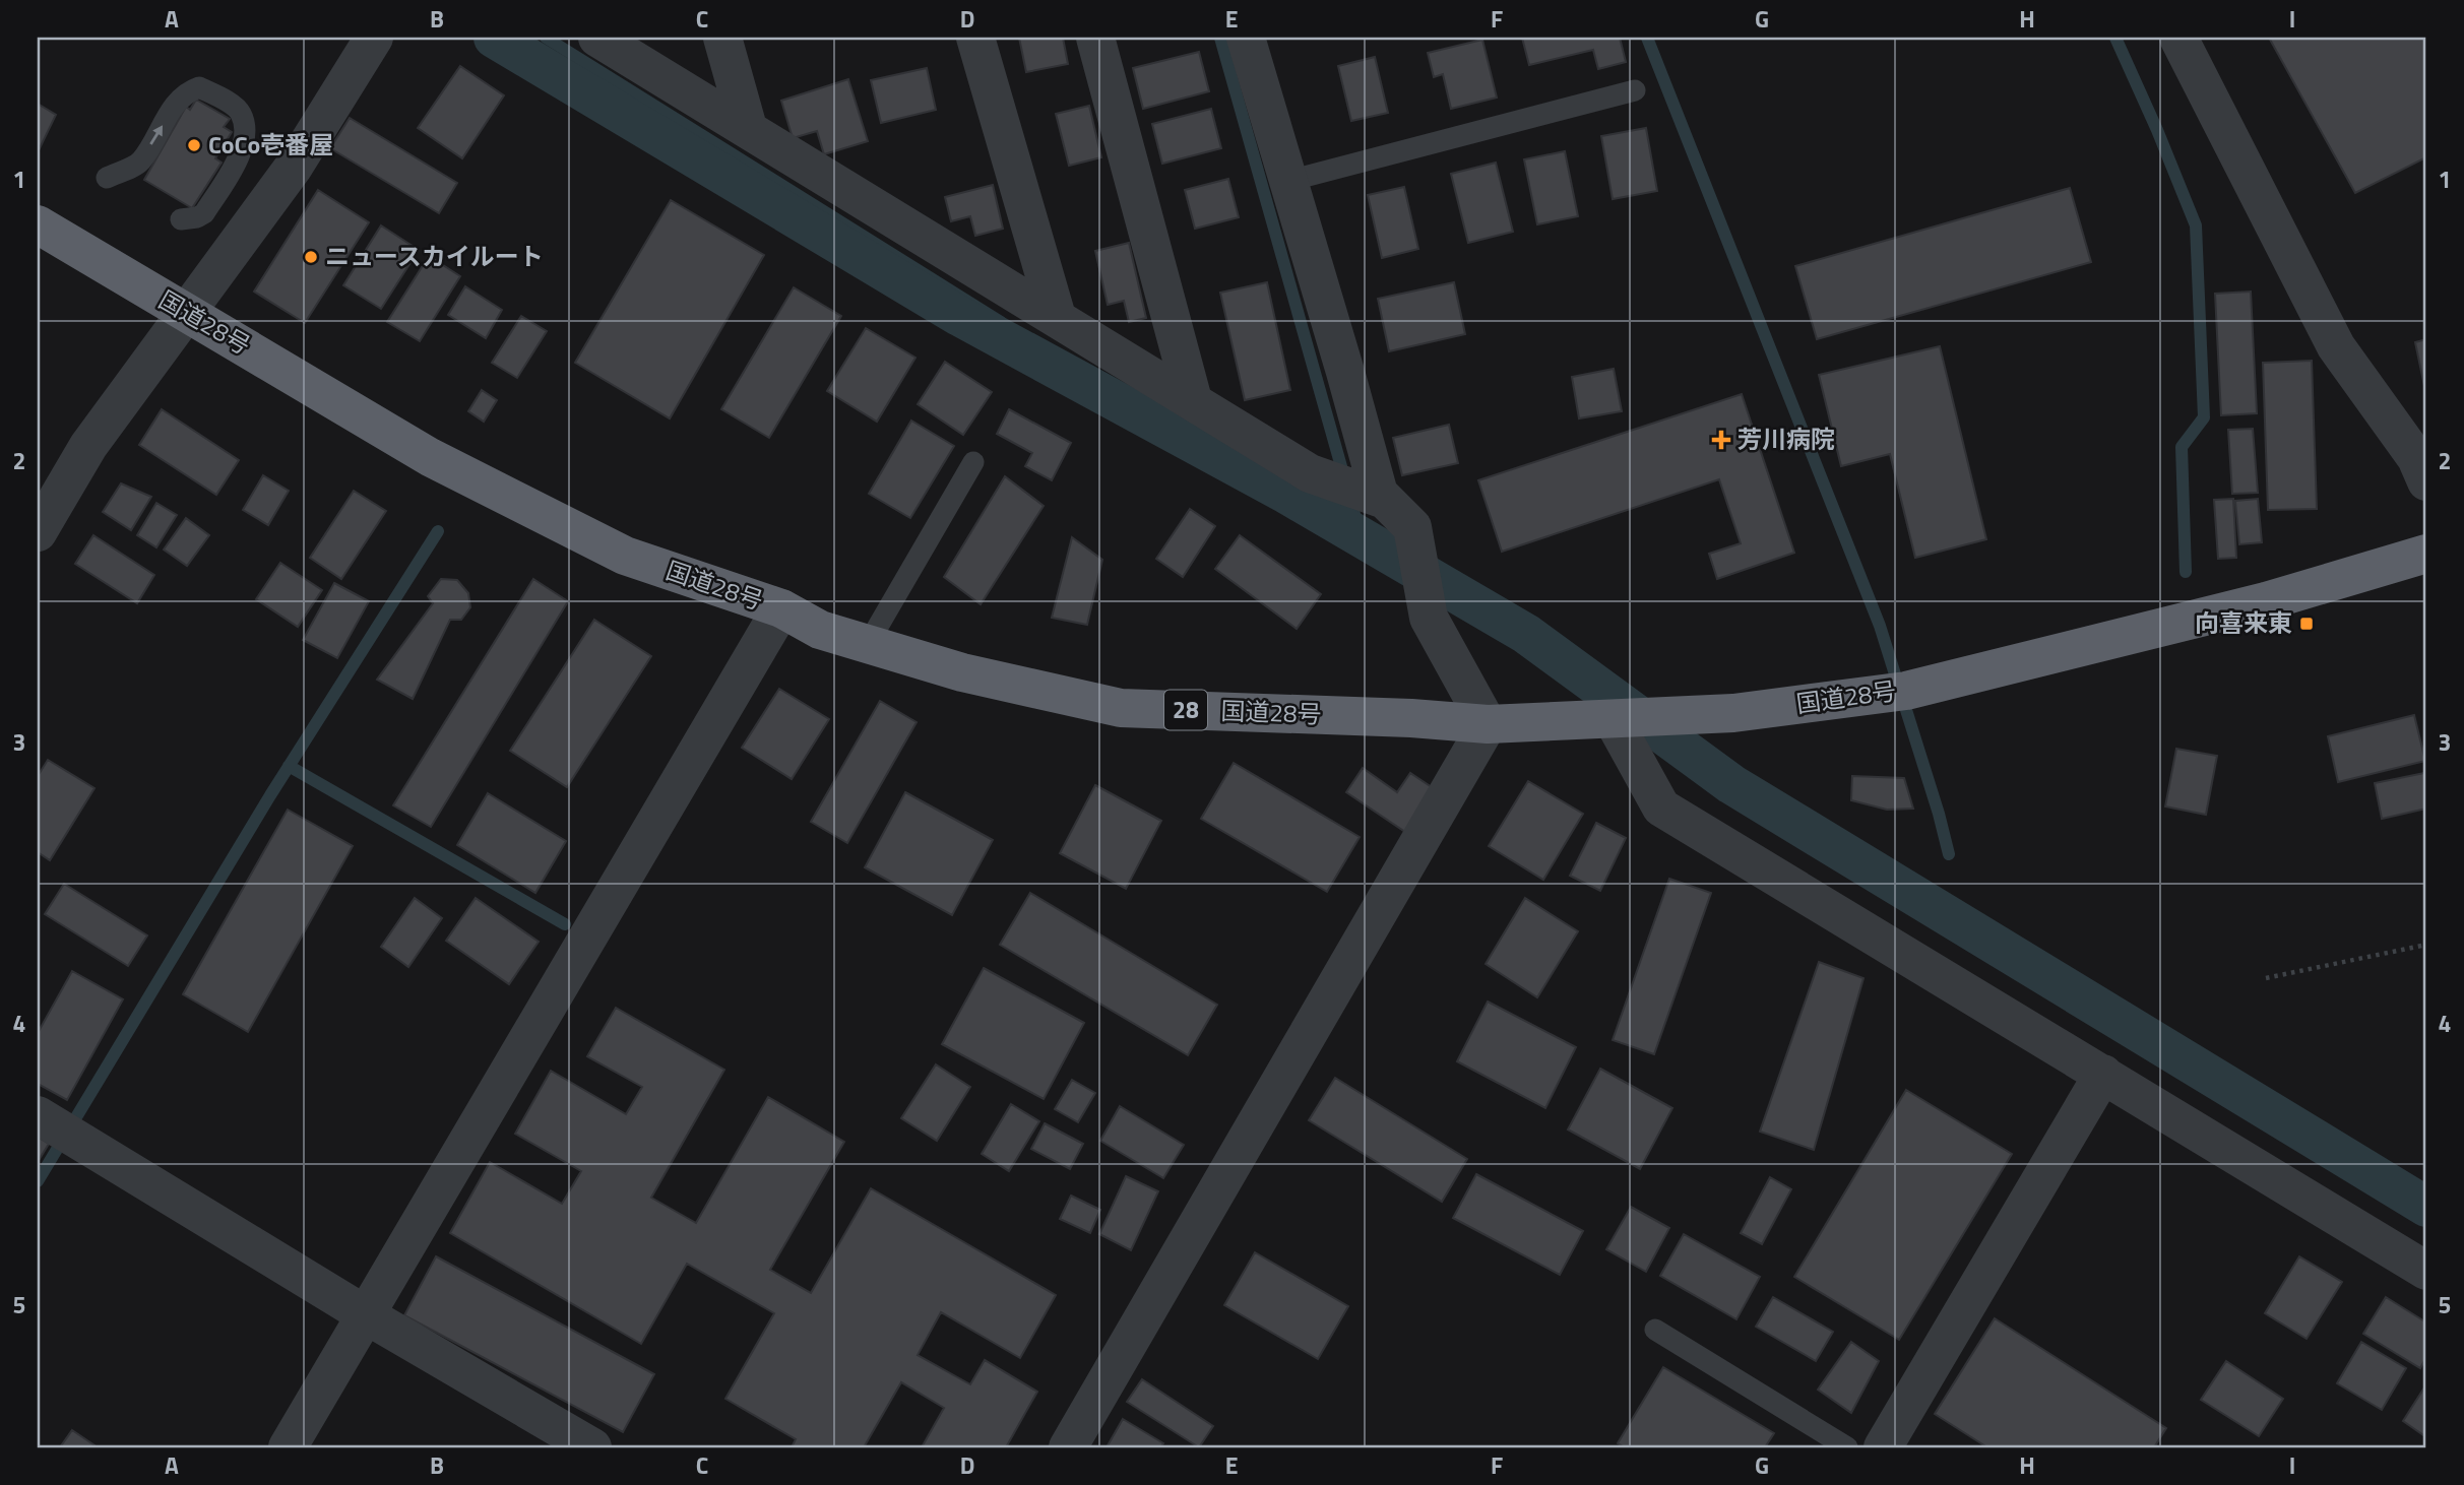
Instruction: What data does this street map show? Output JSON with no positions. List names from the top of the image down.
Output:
{
  "streets": {
    "highway": ["国道28号", "28"]
  },
  "places": {
    "other": ["CoCo壱番屋", "ニュースカイルート"],
    "health": ["芳川病院"],
    "transit": ["向喜来東"]
  },
  "grid": {
    "columns": [
      "A",
      "B",
      "C",
      "D",
      "E",
      "F",
      "G",
      "H",
      "I"
    ],
    "rows": [
      "1",
      "2",
      "3",
      "4",
      "5"
    ]
  }
}
